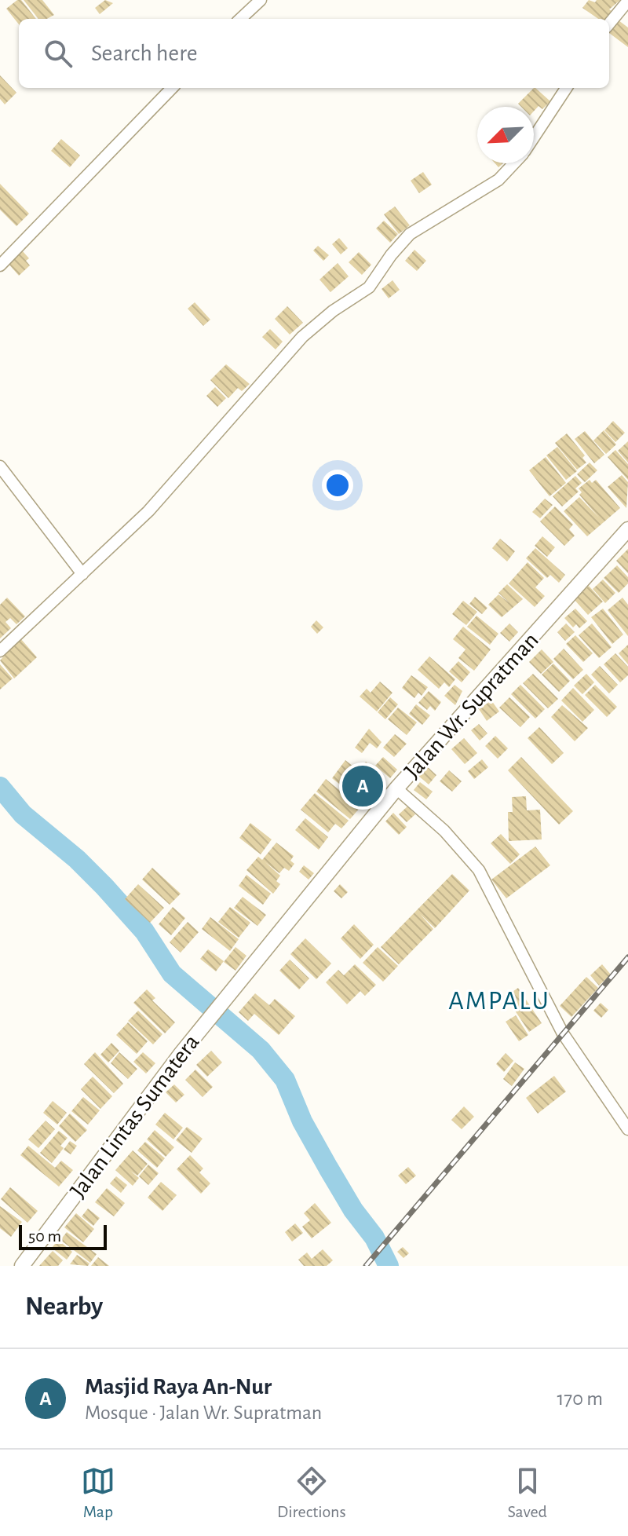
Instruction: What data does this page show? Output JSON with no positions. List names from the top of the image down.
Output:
{
  "streets": {
    "main road": ["Jalan Wr. Supratman", "Jalan Lintas Sumatera"]
  },
  "crossings": [
    ["Jalan Wr. Supratman", "Jalan Lintas Sumatera"]
  ],
  "districts": ["AMPALU"],
  "scale_bar": "50 m",
  "north": "bottom left",
  "page": {
    "search": "Search here",
    "pins": "A",
    "scale": "50 m",
    "heading": "Nearby",
    "list": [
      {
        "mark": "A",
        "name": "Masjid Raya An-Nur",
        "note": "Mosque · Jalan Wr. Supratman",
        "value": "170 m"
      }
    ],
    "nav": ["Map", "Directions", "Saved"]
  }
}
